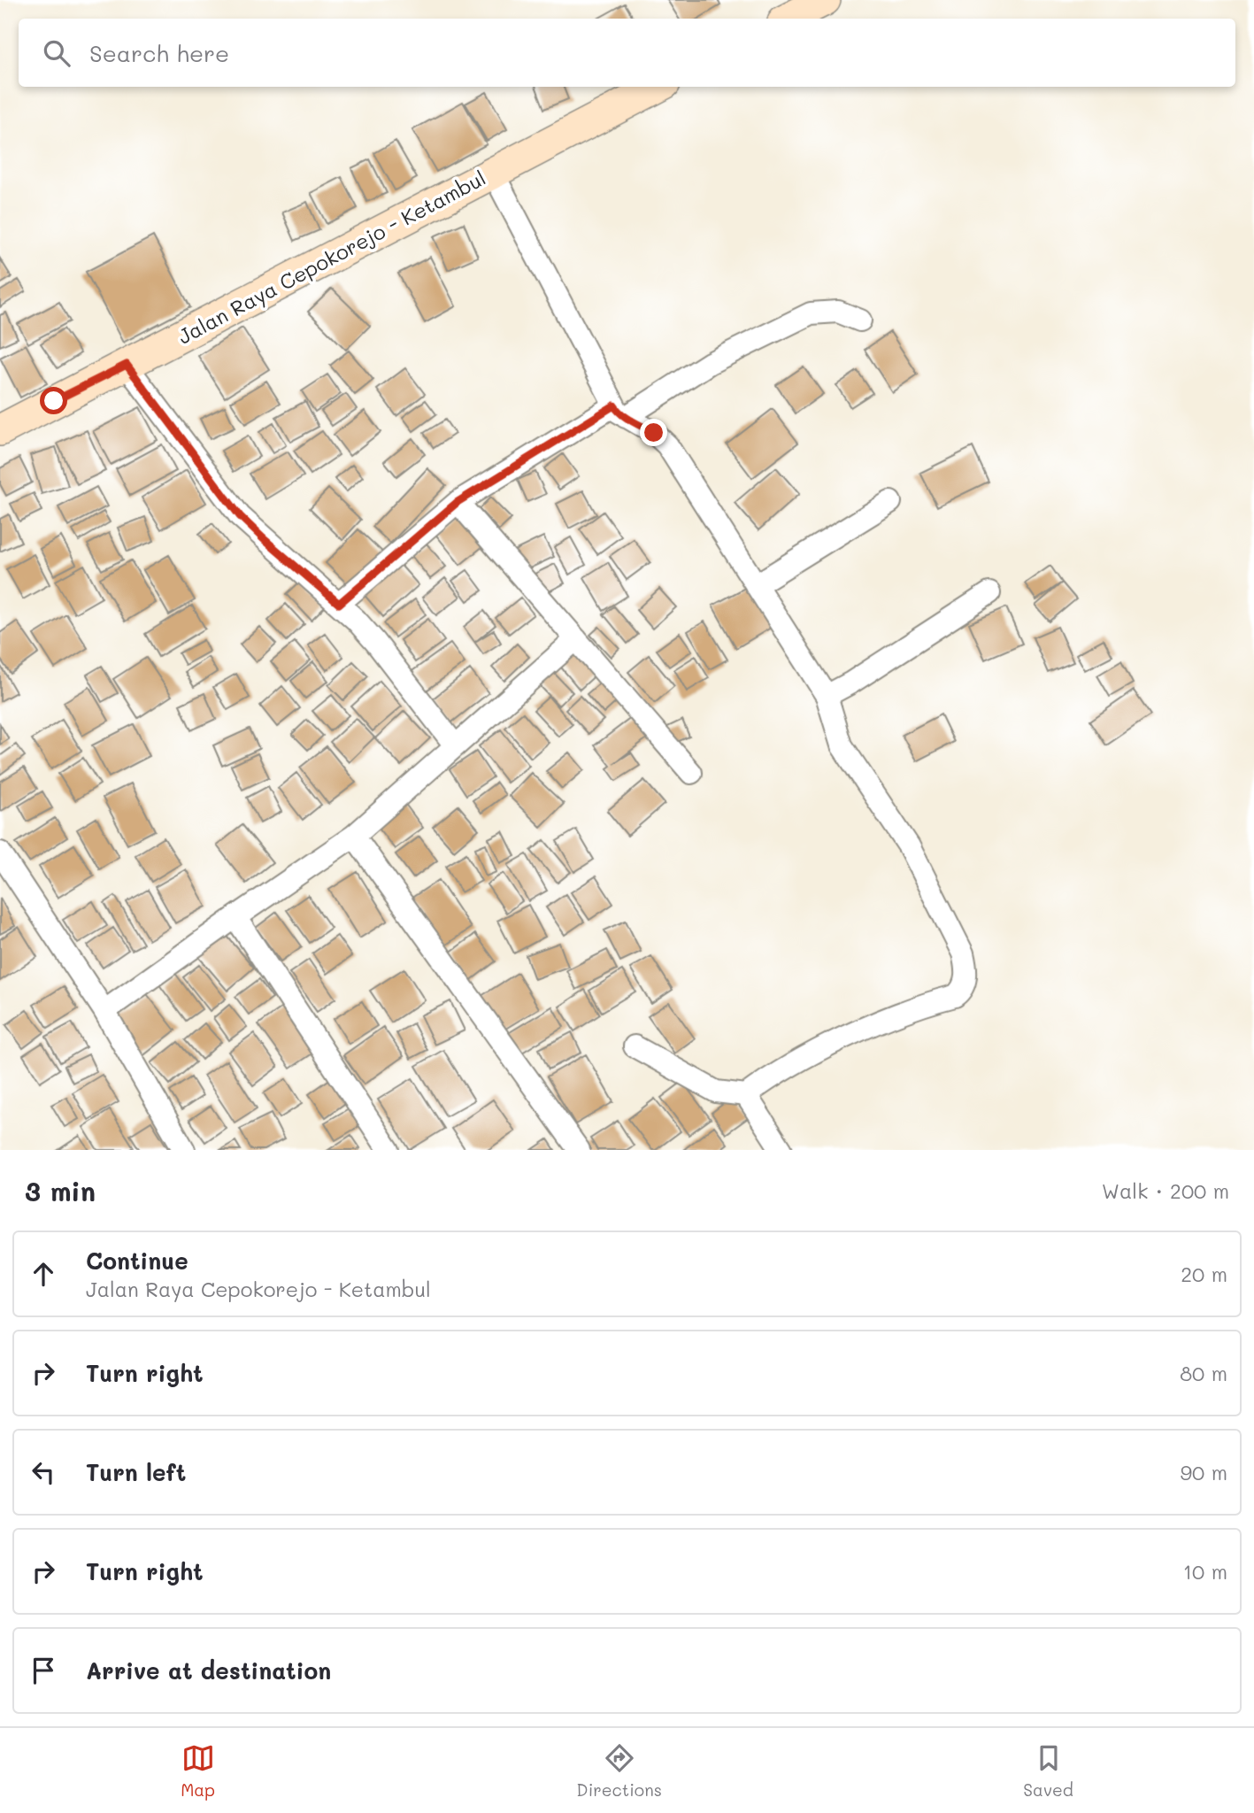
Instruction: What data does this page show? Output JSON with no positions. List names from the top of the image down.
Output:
{
  "streets": {
    "street": ["Jalan Raya Cepokorejo - Ketambul"]
  },
  "page": {
    "search": "Search here",
    "heading": ["3 min", "Walk · 200 m"],
    "list": [
      ["Continue", "Jalan Raya Cepokorejo - Ketambul", "20 m"],
      ["Turn right", "80 m"],
      ["Turn left", "90 m"],
      ["Turn right", "10 m"],
      "Arrive at destination"
    ],
    "nav": ["Map", "Directions", "Saved"]
  }
}
